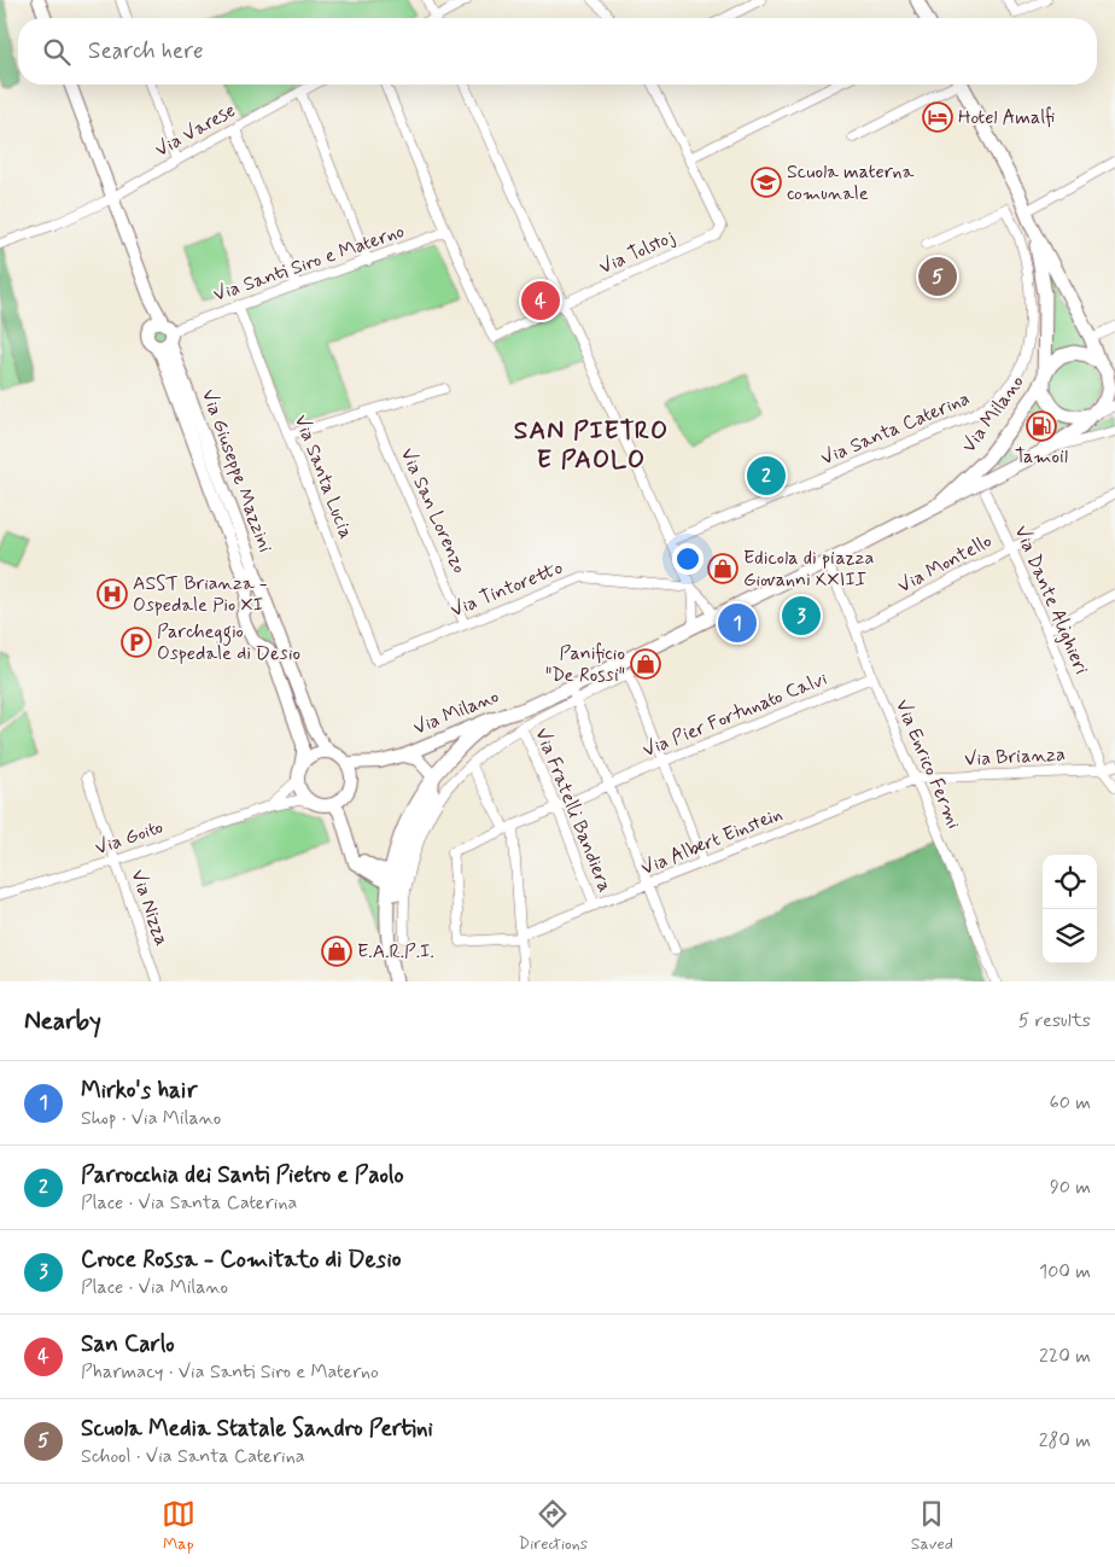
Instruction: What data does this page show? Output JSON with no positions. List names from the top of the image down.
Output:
{
  "streets": {
    "main road": ["Via Milano"],
    "street": [
      "Via Varese",
      "Via Tolstoj",
      "Via Santi Siro e Materno",
      "Via Santa Caterina",
      "Via Giuseppe Mazzini",
      "Via Santa Lucia",
      "Via San Lorenzo",
      "Via Montello",
      "Via Tintoretto",
      "Via Dante Alighieri",
      "Via Pier Fortunato Calvi",
      "Via Brianza",
      "Via Enrico Fermi",
      "Via Fratelli Bandiera",
      "Via Goito",
      "Via Albert Einstein",
      "Via Nizza"
    ]
  },
  "crossings": [
    ["Via Santi Siro e Materno", "Via Giuseppe Mazzini"],
    ["Via Santi Siro e Materno", "Via Santa Lucia"],
    ["Via Milano", "Via Giuseppe Mazzini"],
    ["Via Milano", "Via Enrico Fermi"],
    ["Via Milano", "Via Goito"],
    ["Via Giuseppe Mazzini", "Via Goito"],
    ["Via Santa Lucia", "Via Tintoretto"],
    ["Via San Lorenzo", "Via Tintoretto"],
    ["Via Montello", "Via Dante Alighieri"],
    ["Via Montello", "Via Enrico Fermi"],
    ["Via Dante Alighieri", "Via Brianza"],
    ["Via Pier Fortunato Calvi", "Via Enrico Fermi"],
    ["Via Pier Fortunato Calvi", "Via Fratelli Bandiera"],
    ["Via Pier Fortunato Calvi", "Via Albert Einstein"],
    ["Via Brianza", "Via Enrico Fermi"],
    ["Via Brianza", "Via Albert Einstein"],
    ["Via Enrico Fermi", "Via Albert Einstein"],
    ["Via Fratelli Bandiera", "Via Albert Einstein"],
    ["Via Goito", "Via Nizza"]
  ],
  "districts": ["SAN PIETRO E PAOLO"],
  "places": {
    "hotel": ["Hotel Amalfi"],
    "school or university": ["Scuola materna comunale"],
    "fuel station": ["Tamoil"],
    "shop": ["Edicola di piazza Giovanni XXIII", "Panificio \"De Rossi\"", "E.A.R.P.I."],
    "hospital": ["ASST Brianza - Ospedale Pio XI"],
    "parking": ["Parcheggio Ospedale di Desio"]
  },
  "page": {
    "search": "Search here",
    "pins": [
      "5",
      "4",
      "2",
      "3",
      "1"
    ],
    "heading": ["Nearby", "5 results"],
    "list": [
      {
        "mark": "1",
        "name": "Mirko's hair",
        "note": "Shop · Via Milano",
        "value": "60 m"
      },
      {
        "mark": "2",
        "name": "Parrocchia dei Santi Pietro e Paolo",
        "note": "Place · Via Santa Caterina",
        "value": "90 m"
      },
      {
        "mark": "3",
        "name": "Croce Rossa - Comitato di Desio",
        "note": "Place · Via Milano",
        "value": "100 m"
      },
      {
        "mark": "4",
        "name": "San Carlo",
        "note": "Pharmacy · Via Santi Siro e Materno",
        "value": "220 m"
      },
      {
        "mark": "5",
        "name": "Scuola Media Statale Sandro Pertini",
        "note": "School · Via Santa Caterina",
        "value": "280 m"
      }
    ],
    "nav": ["Map", "Directions", "Saved"]
  }
}
